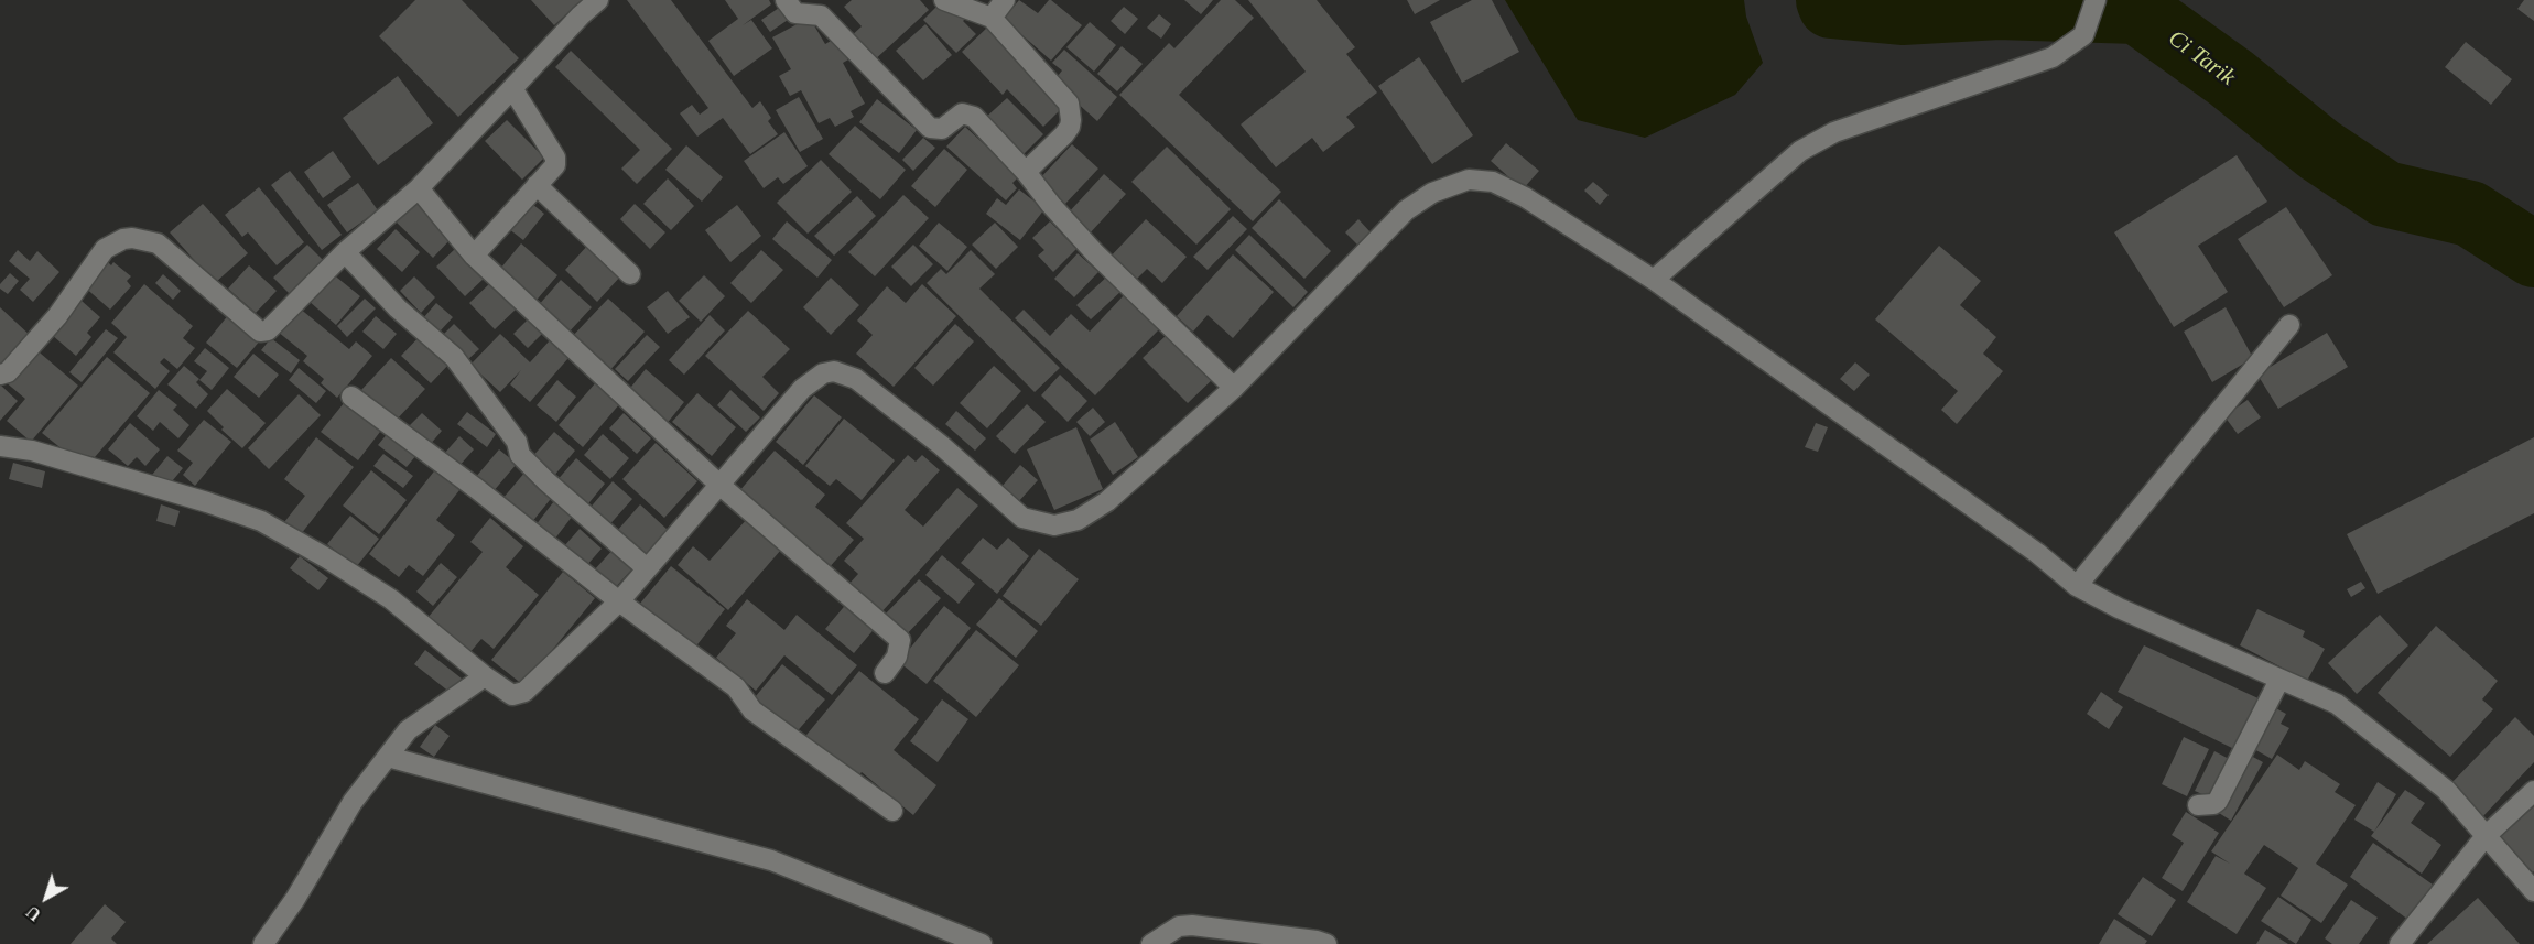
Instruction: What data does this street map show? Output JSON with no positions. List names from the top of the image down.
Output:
{
  "water": ["Ci Tarik"],
  "north": "bottom left"
}
